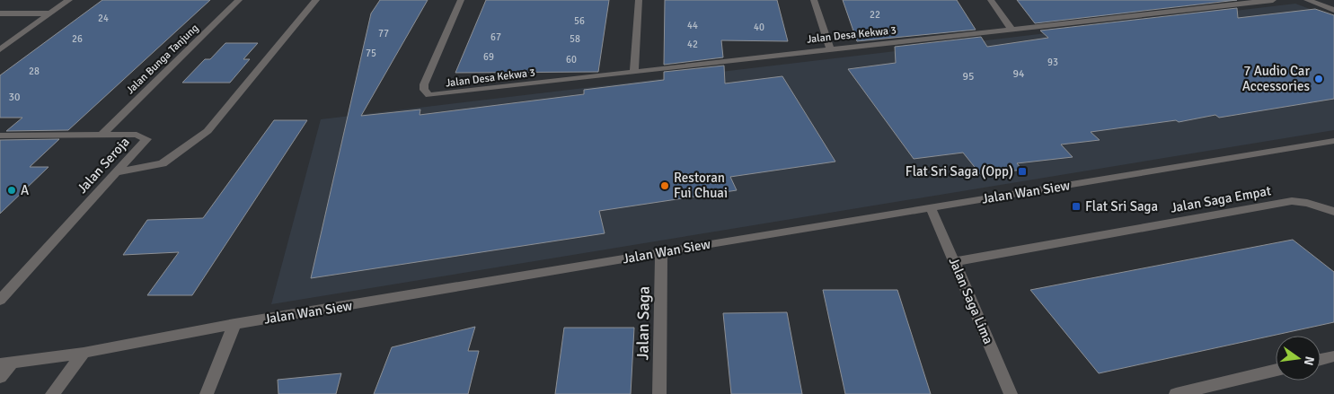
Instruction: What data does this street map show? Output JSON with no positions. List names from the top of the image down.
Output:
{
  "streets": {
    "street": [
      "Jalan Desa Kekwa 3",
      "Jalan Bunga Tanjung",
      "Jalan Seroja",
      "Jalan Wan Siew",
      "Jalan Saga Empat",
      "Jalan Saga Lima",
      "Jalan Saga"
    ]
  },
  "crossings": [
    ["Jalan Bunga Tanjung", "Jalan Seroja"],
    ["Jalan Wan Siew", "Jalan Saga Lima"],
    ["Jalan Wan Siew", "Jalan Saga"],
    ["Jalan Saga Empat", "Jalan Saga Lima"]
  ],
  "places": {
    "other": ["7 Audio Car Accessories", "Restoran Fui Chuai", "A"],
    "transit": ["Flat Sri Saga (Opp)", "Flat Sri Saga"]
  },
  "house_numbers": [
    "22",
    "24",
    "56",
    "44",
    "40",
    "77",
    "67",
    "26",
    "58",
    "42",
    "75",
    "69",
    "60",
    "93",
    "28",
    "94",
    "95",
    "30"
  ],
  "north": "right"
}
